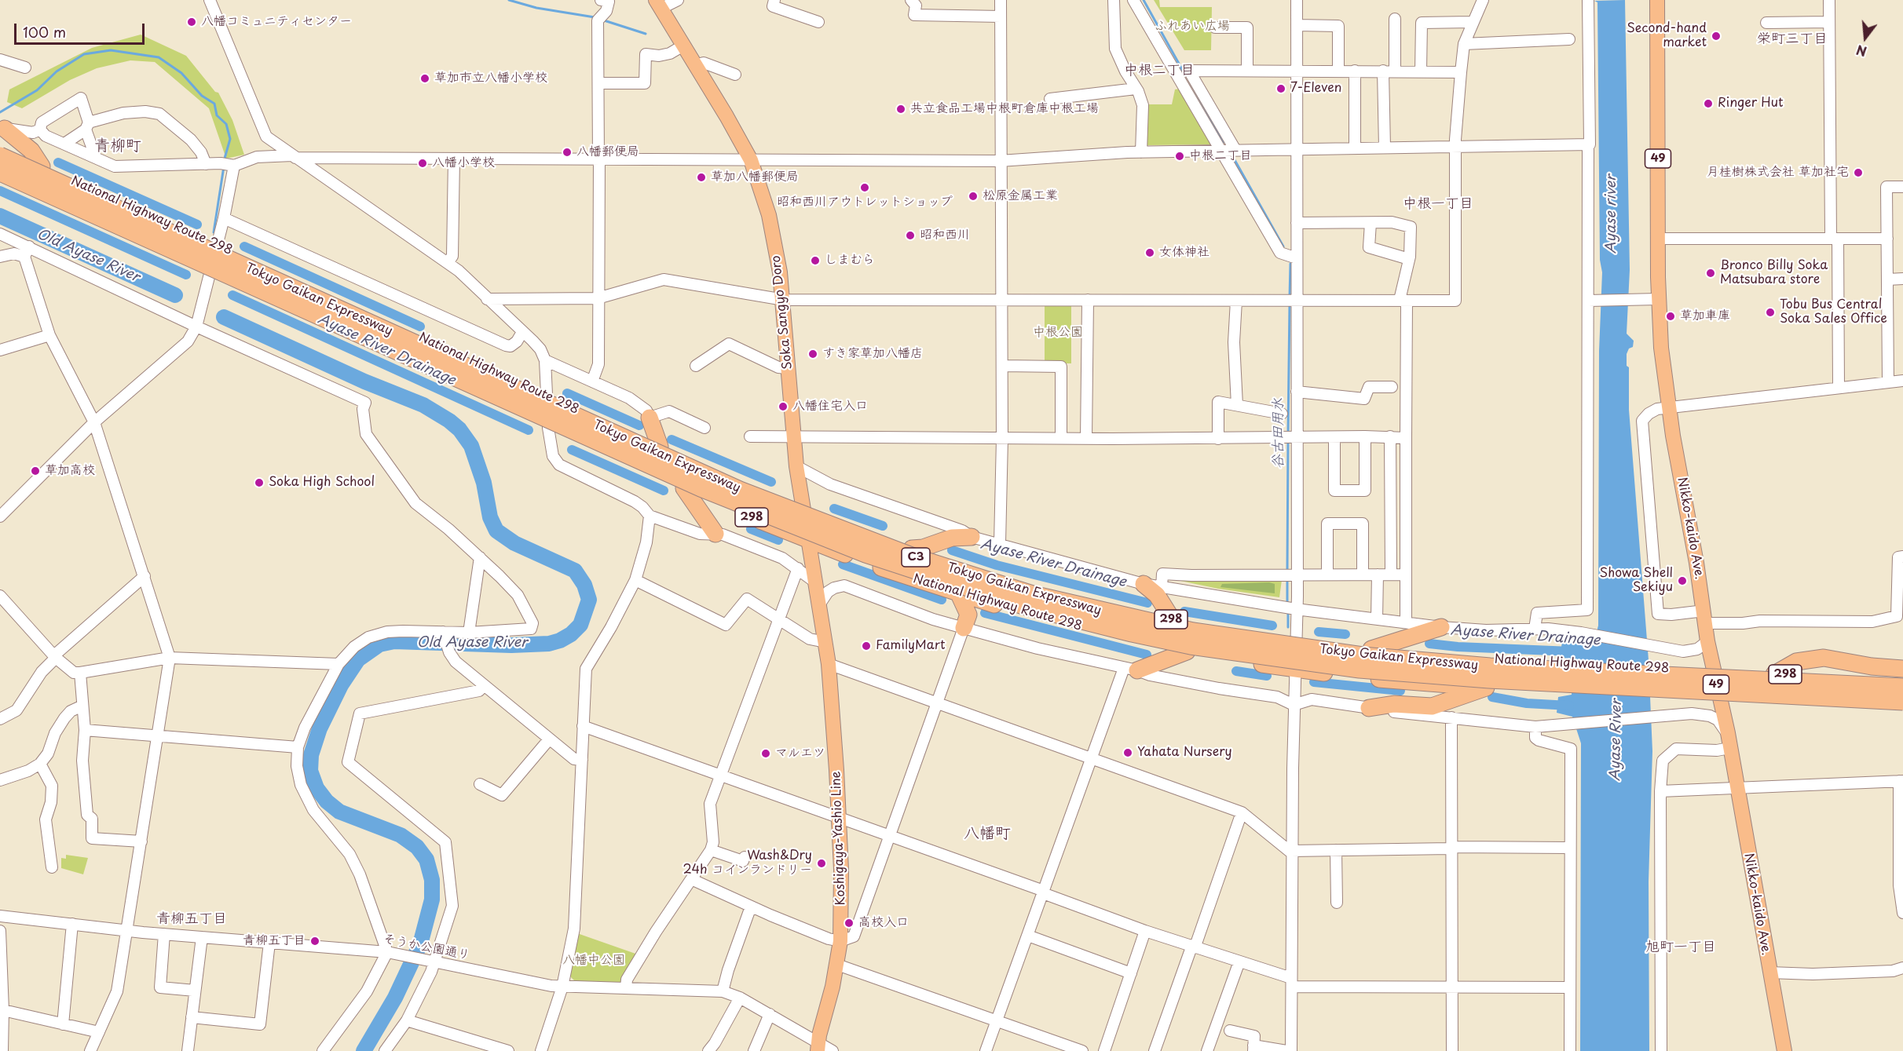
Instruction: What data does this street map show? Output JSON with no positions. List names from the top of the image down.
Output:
{
  "streets": {
    "highway": [
      "National Highway Route 298",
      "Tokyo Gaikan Expressway",
      "298",
      "C3"
    ],
    "main road": [
      "49",
      "Soka Sangyo Doro",
      "Nikko-kaido Ave.",
      "Koshigaya-Yashio Line"
    ],
    "street": ["そうか公園通り"]
  },
  "crossings": [
    ["National Highway Route 298", "Soka Sangyo Doro"],
    ["National Highway Route 298", "Nikko-kaido Ave."],
    ["National Highway Route 298", "Koshigaya-Yashio Line"],
    ["Soka Sangyo Doro", "Koshigaya-Yashio Line"],
    ["Koshigaya-Yashio Line", "そうか公園通り"]
  ],
  "districts": [
    "栄町三丁目",
    "中根二丁目",
    "青柳町",
    "中根一丁目",
    "八幡町",
    "青柳五丁目",
    "旭町一丁目"
  ],
  "water": [
    "Ayase river",
    "Old Ayase River",
    "Ayase River Drainage",
    "谷古田用水",
    "Ayase River"
  ],
  "parks": ["ふれあい広場", "中根公園", "八幡中公園"],
  "places": [
    "八幡コミュニティセンター",
    "Second-hand market",
    "草加市立八幡小学校",
    "7-Eleven",
    "Ringer Hut",
    "共立食品工場中根町倉庫中根工場",
    "八幡郵便局",
    "中根二丁目",
    "八幡小学校",
    "月桂樹株式会社 草加社宅",
    "草加八幡郵便局",
    "昭和西川アウトレットショップ",
    "松原金属工業",
    "昭和西川",
    "女体神社",
    "しまむら",
    "Bronco Billy Soka Matsubara store",
    "Tobu Bus Central Soka Sales Office",
    "草加車庫",
    "すき家草加八幡店",
    "八幡住宅入口",
    "草加高校",
    "Soka High School",
    "Showa Shell Sekiyu",
    "FamilyMart",
    "Yahata Nursery",
    "マルエツ",
    "Wash&Dry 24h コインランドリー",
    "高校入口",
    "青柳五丁目"
  ],
  "scale_bar": "100 m",
  "north": "bottom"
}
